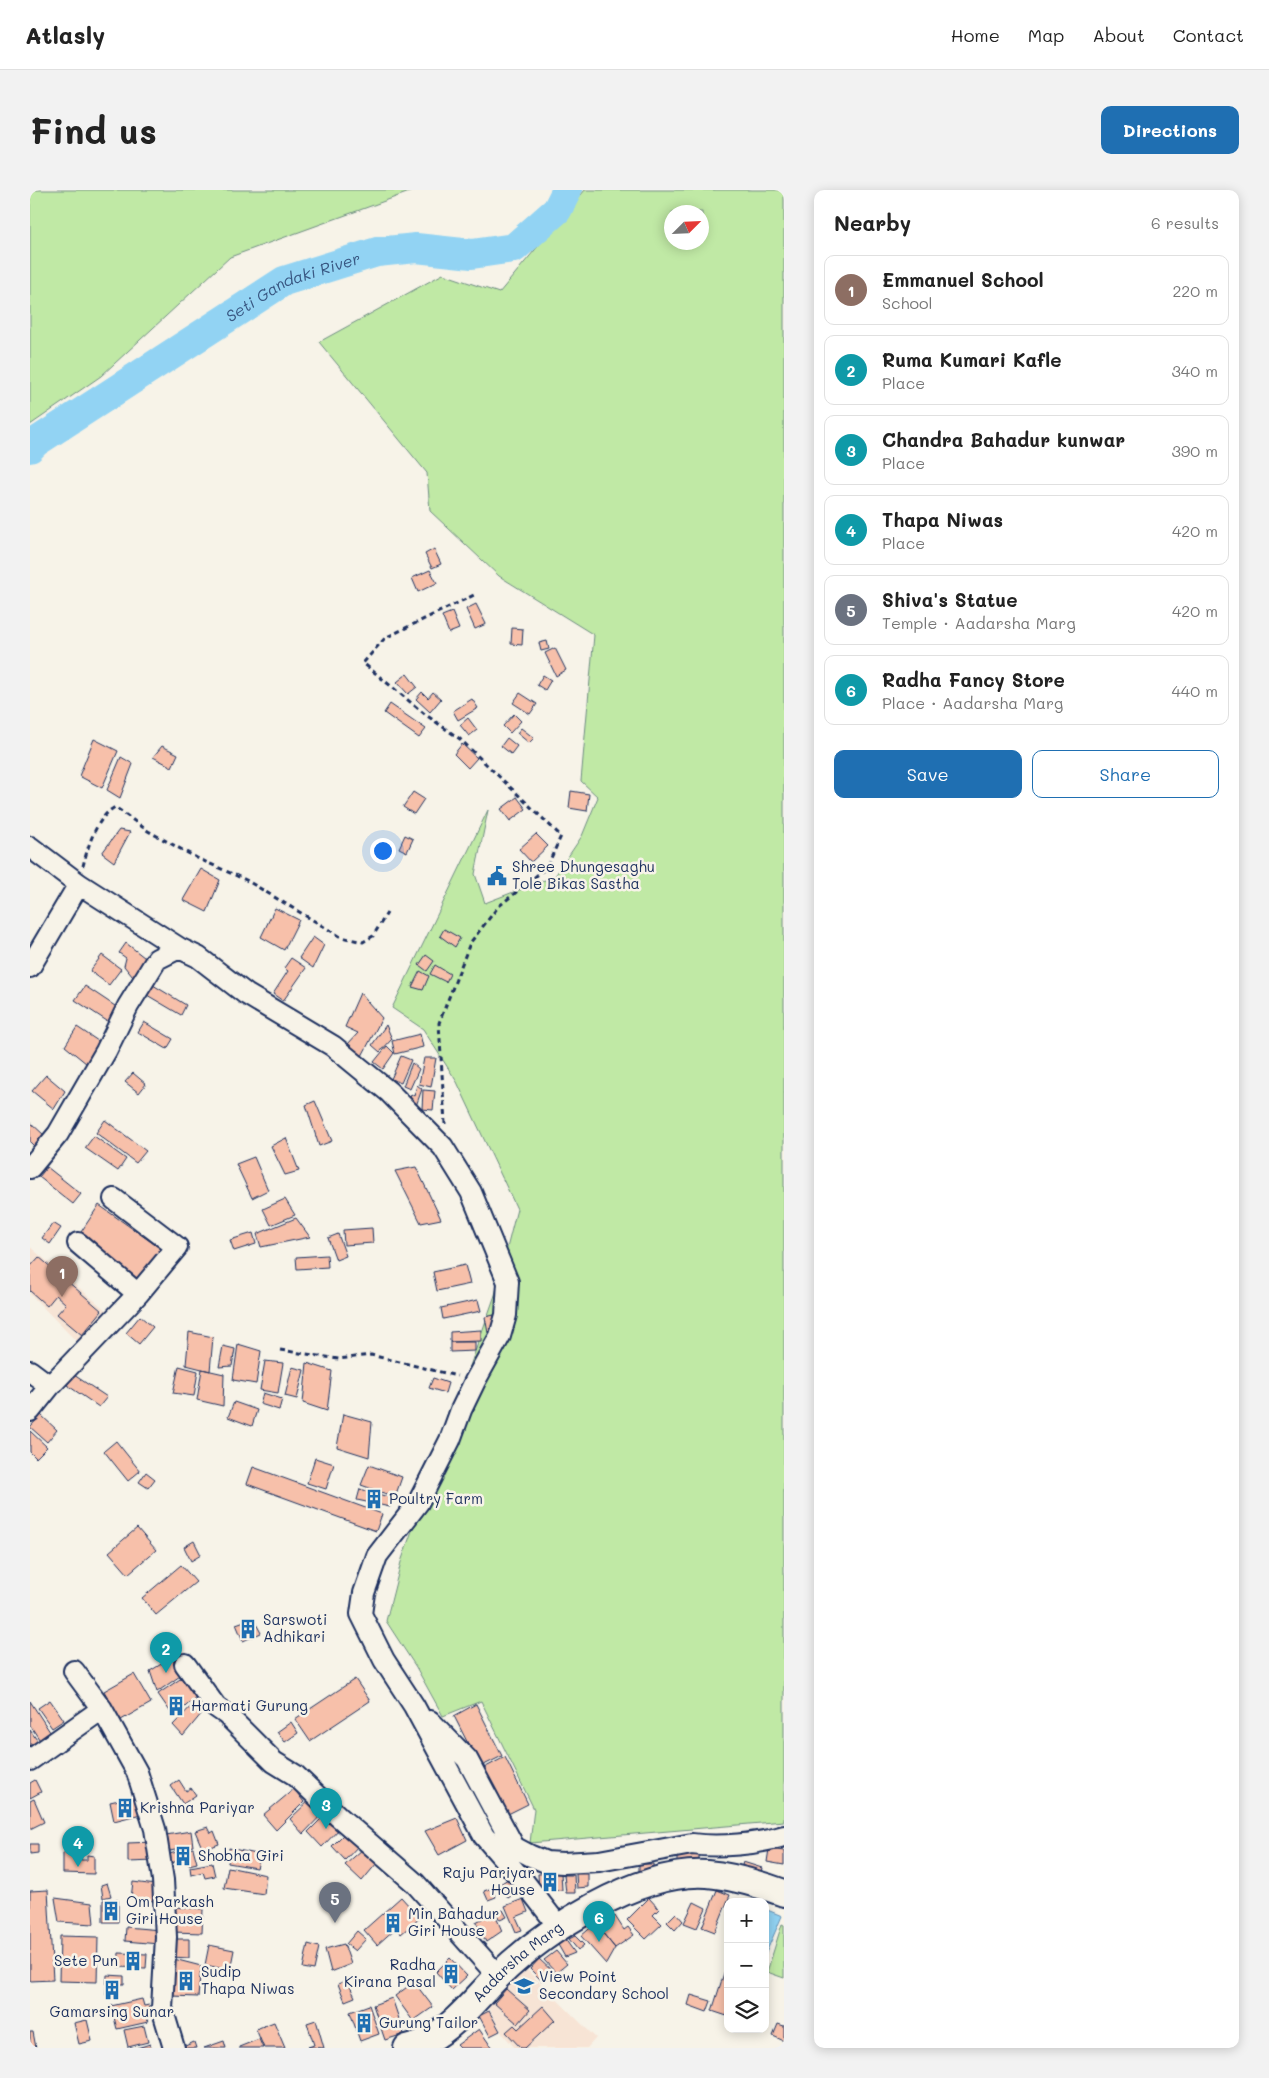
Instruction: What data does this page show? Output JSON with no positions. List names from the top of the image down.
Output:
{
  "streets": {
    "main road": ["Aadarsha Marg"]
  },
  "water": ["Seti Gandaki River"],
  "places": {
    "public building": ["Shree Dhungesaghu Tole Bikas Sastha"],
    "building": [
      "Poultry Farm",
      "Sarswoti Adhikari",
      "Harmati Gurung",
      "Krishna Pariyar",
      "Shobha Giri",
      "Raju Pariyar House",
      "Om Parkash Giri House",
      "Min Bahadur Giri House",
      "Sete Pun",
      "Radha Kirana Pasal",
      "Sudip Thapa Niwas",
      "Gamarsing Sunar",
      "Gurung Tailor"
    ],
    "school or university": ["View Point Secondary School"]
  },
  "north": "top right",
  "page": {
    "header": "Atlasly",
    "nav": [
      "Home",
      "Map",
      "About",
      "Contact"
    ],
    "buttons": [
      "Directions",
      ["Save", "Share"]
    ],
    "title": "Find us",
    "heading": ["Nearby", "6 results"],
    "list": [
      {
        "mark": "1",
        "name": "Emmanuel School",
        "note": "School",
        "value": "220 m"
      },
      {
        "mark": "2",
        "name": "Ruma Kumari Kafle",
        "note": "Place",
        "value": "340 m"
      },
      {
        "mark": "3",
        "name": "Chandra Bahadur kunwar",
        "note": "Place",
        "value": "390 m"
      },
      {
        "mark": "4",
        "name": "Thapa Niwas",
        "note": "Place",
        "value": "420 m"
      },
      {
        "mark": "5",
        "name": "Shiva's Statue",
        "note": "Temple · Aadarsha Marg",
        "value": "420 m"
      },
      {
        "mark": "6",
        "name": "Radha Fancy Store",
        "note": "Place · Aadarsha Marg",
        "value": "440 m"
      }
    ],
    "pins": [
      "1",
      "2",
      "3",
      "4",
      "5",
      "6"
    ],
    "map_buttons": ["+", "−"]
  }
}
